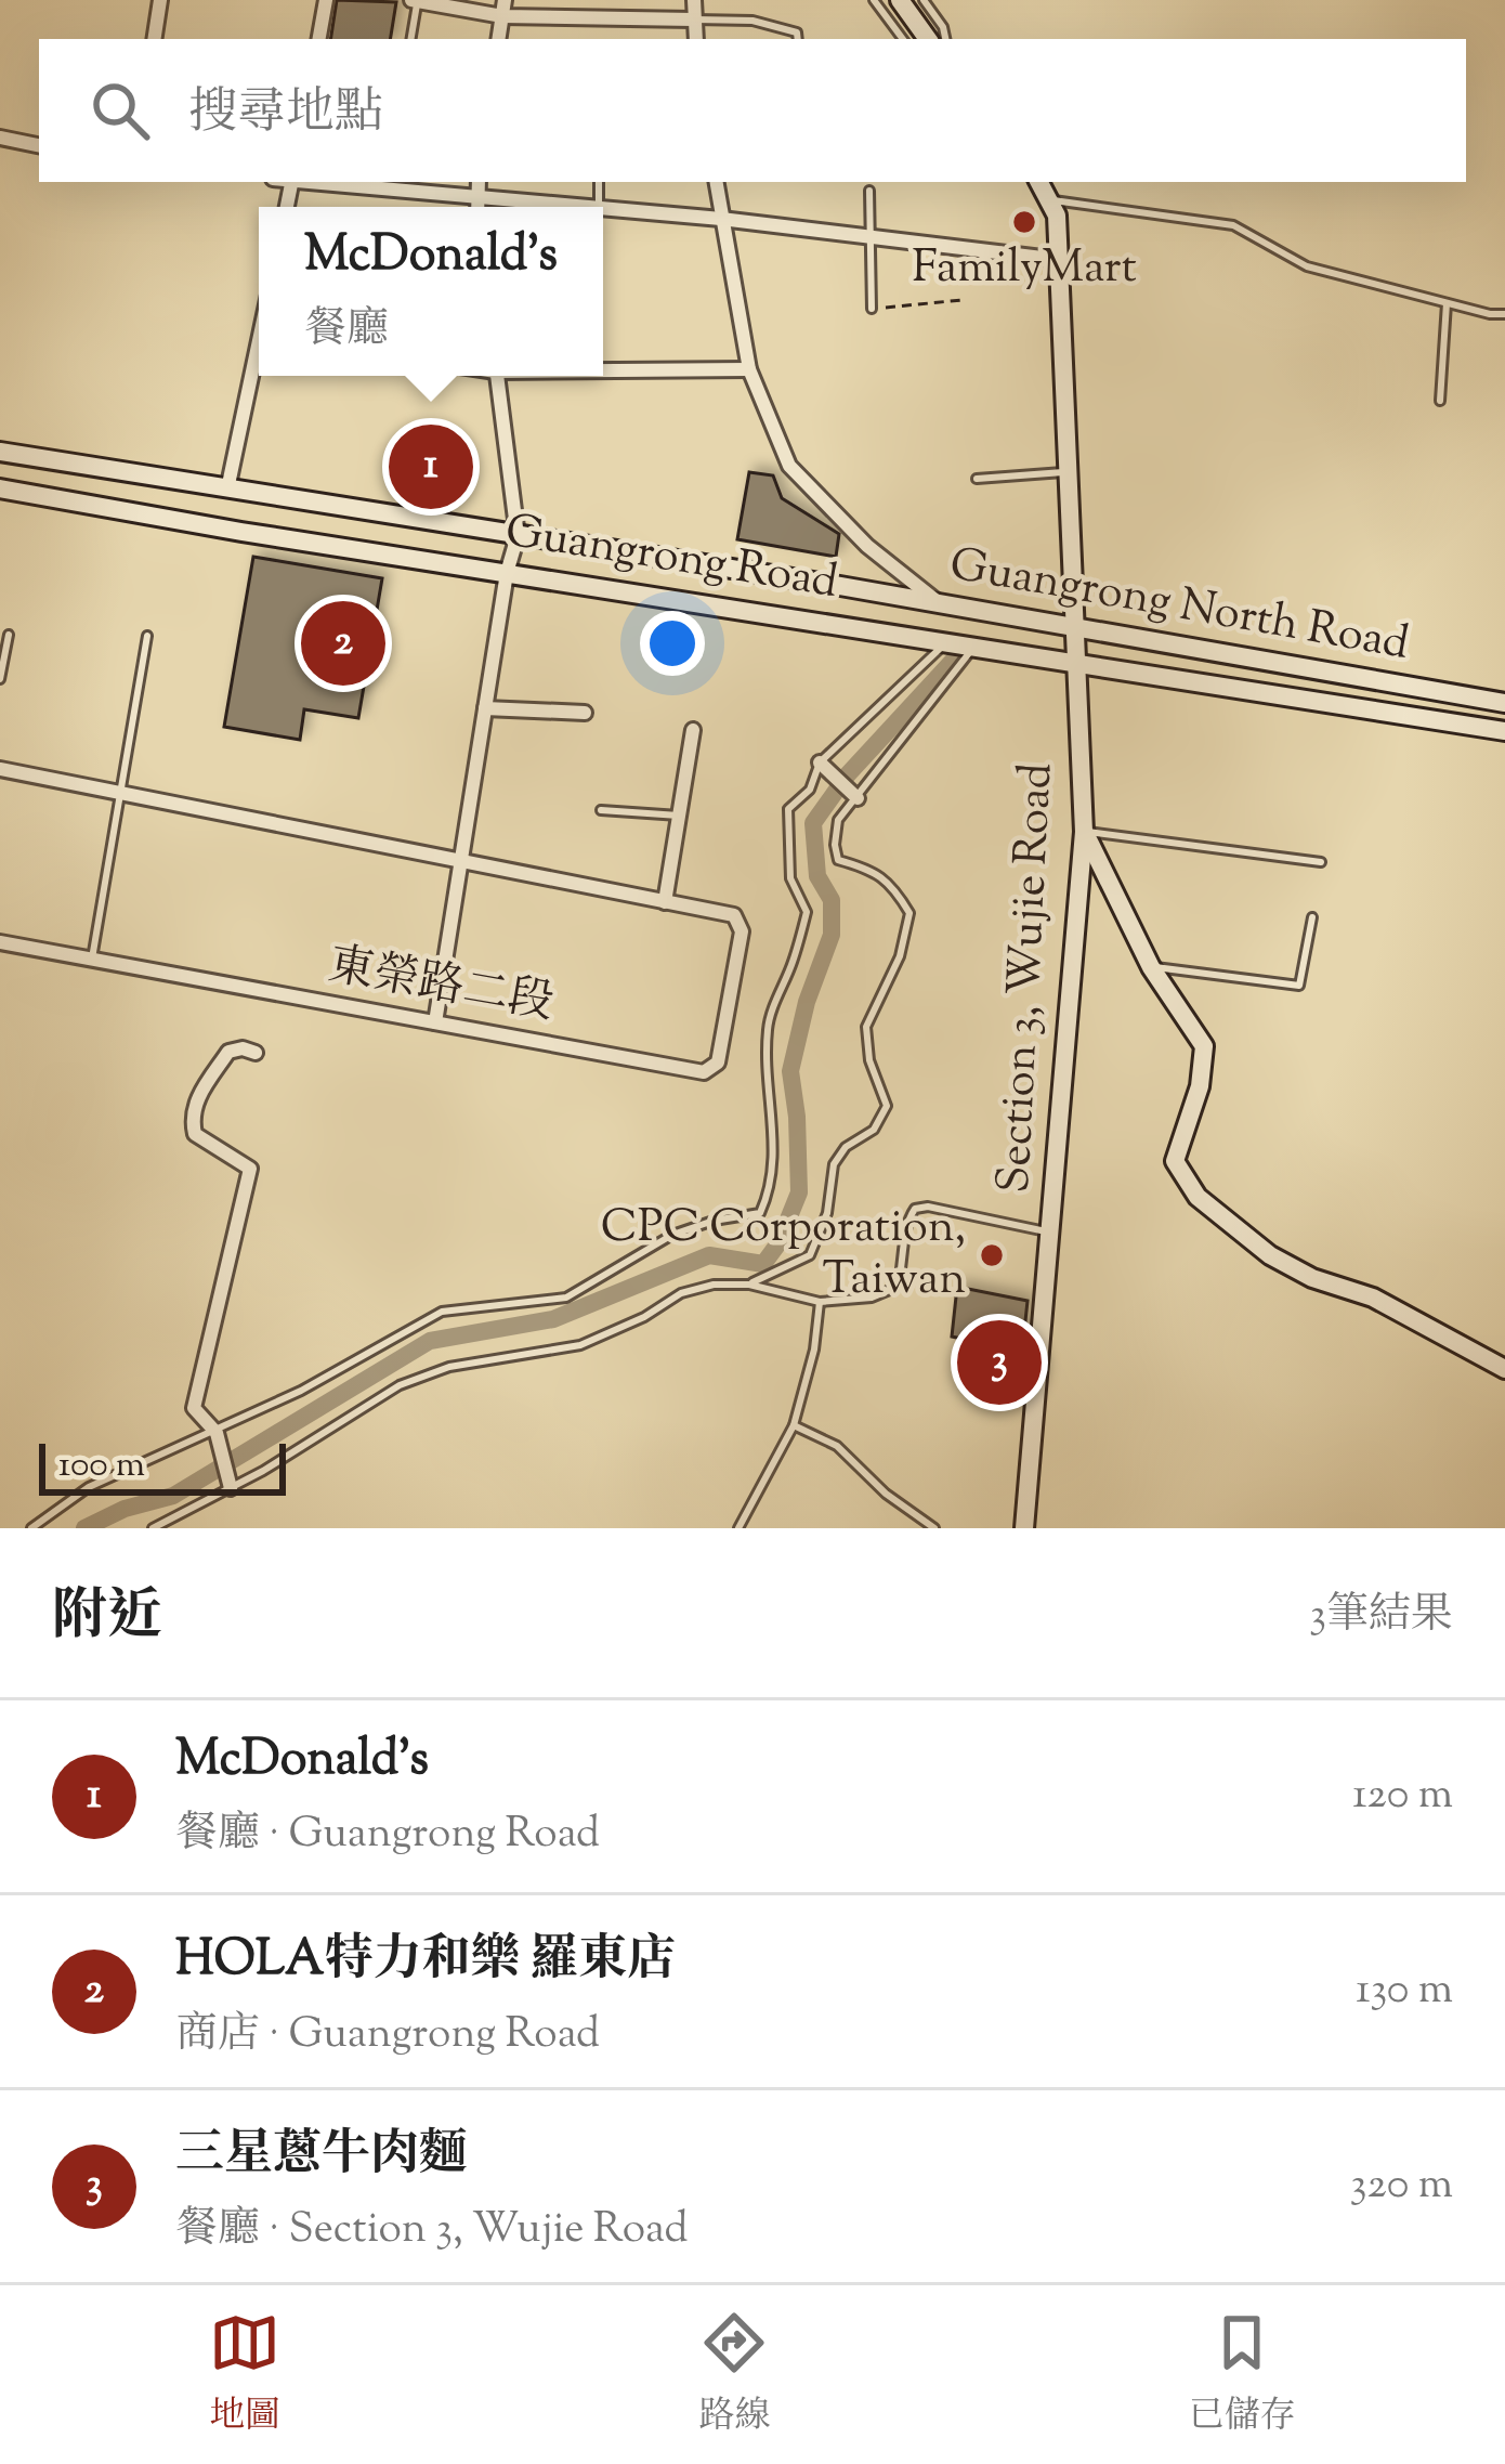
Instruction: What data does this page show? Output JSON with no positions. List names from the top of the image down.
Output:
{
  "streets": {
    "street": [
      "Guangrong Road",
      "Guangrong North Road",
      "Section 3, Wujie Road",
      "東榮路二段"
    ]
  },
  "crossings": [
    ["Guangrong Road", "Guangrong North Road"],
    ["Guangrong North Road", "Section 3, Wujie Road"]
  ],
  "places": ["FamilyMart", "CPC Corporation, Taiwan"],
  "scale_bar": "100 m",
  "page": {
    "search": "搜尋地點",
    "popup": ["McDonald's", "餐廳"],
    "pins": ["1", "2", "3"],
    "scale": "100 m",
    "heading": ["附近", "3筆結果"],
    "list": [
      {
        "mark": "1",
        "name": "McDonald's",
        "note": "餐廳 · Guangrong Road",
        "value": "120 m"
      },
      {
        "mark": "2",
        "name": "HOLA特力和樂 羅東店",
        "note": "商店 · Guangrong Road",
        "value": "130 m"
      },
      {
        "mark": "3",
        "name": "三星蔥牛肉麵",
        "note": "餐廳 · Section 3, Wujie Road",
        "value": "320 m"
      }
    ],
    "nav": ["地圖", "路線", "已儲存"]
  }
}
